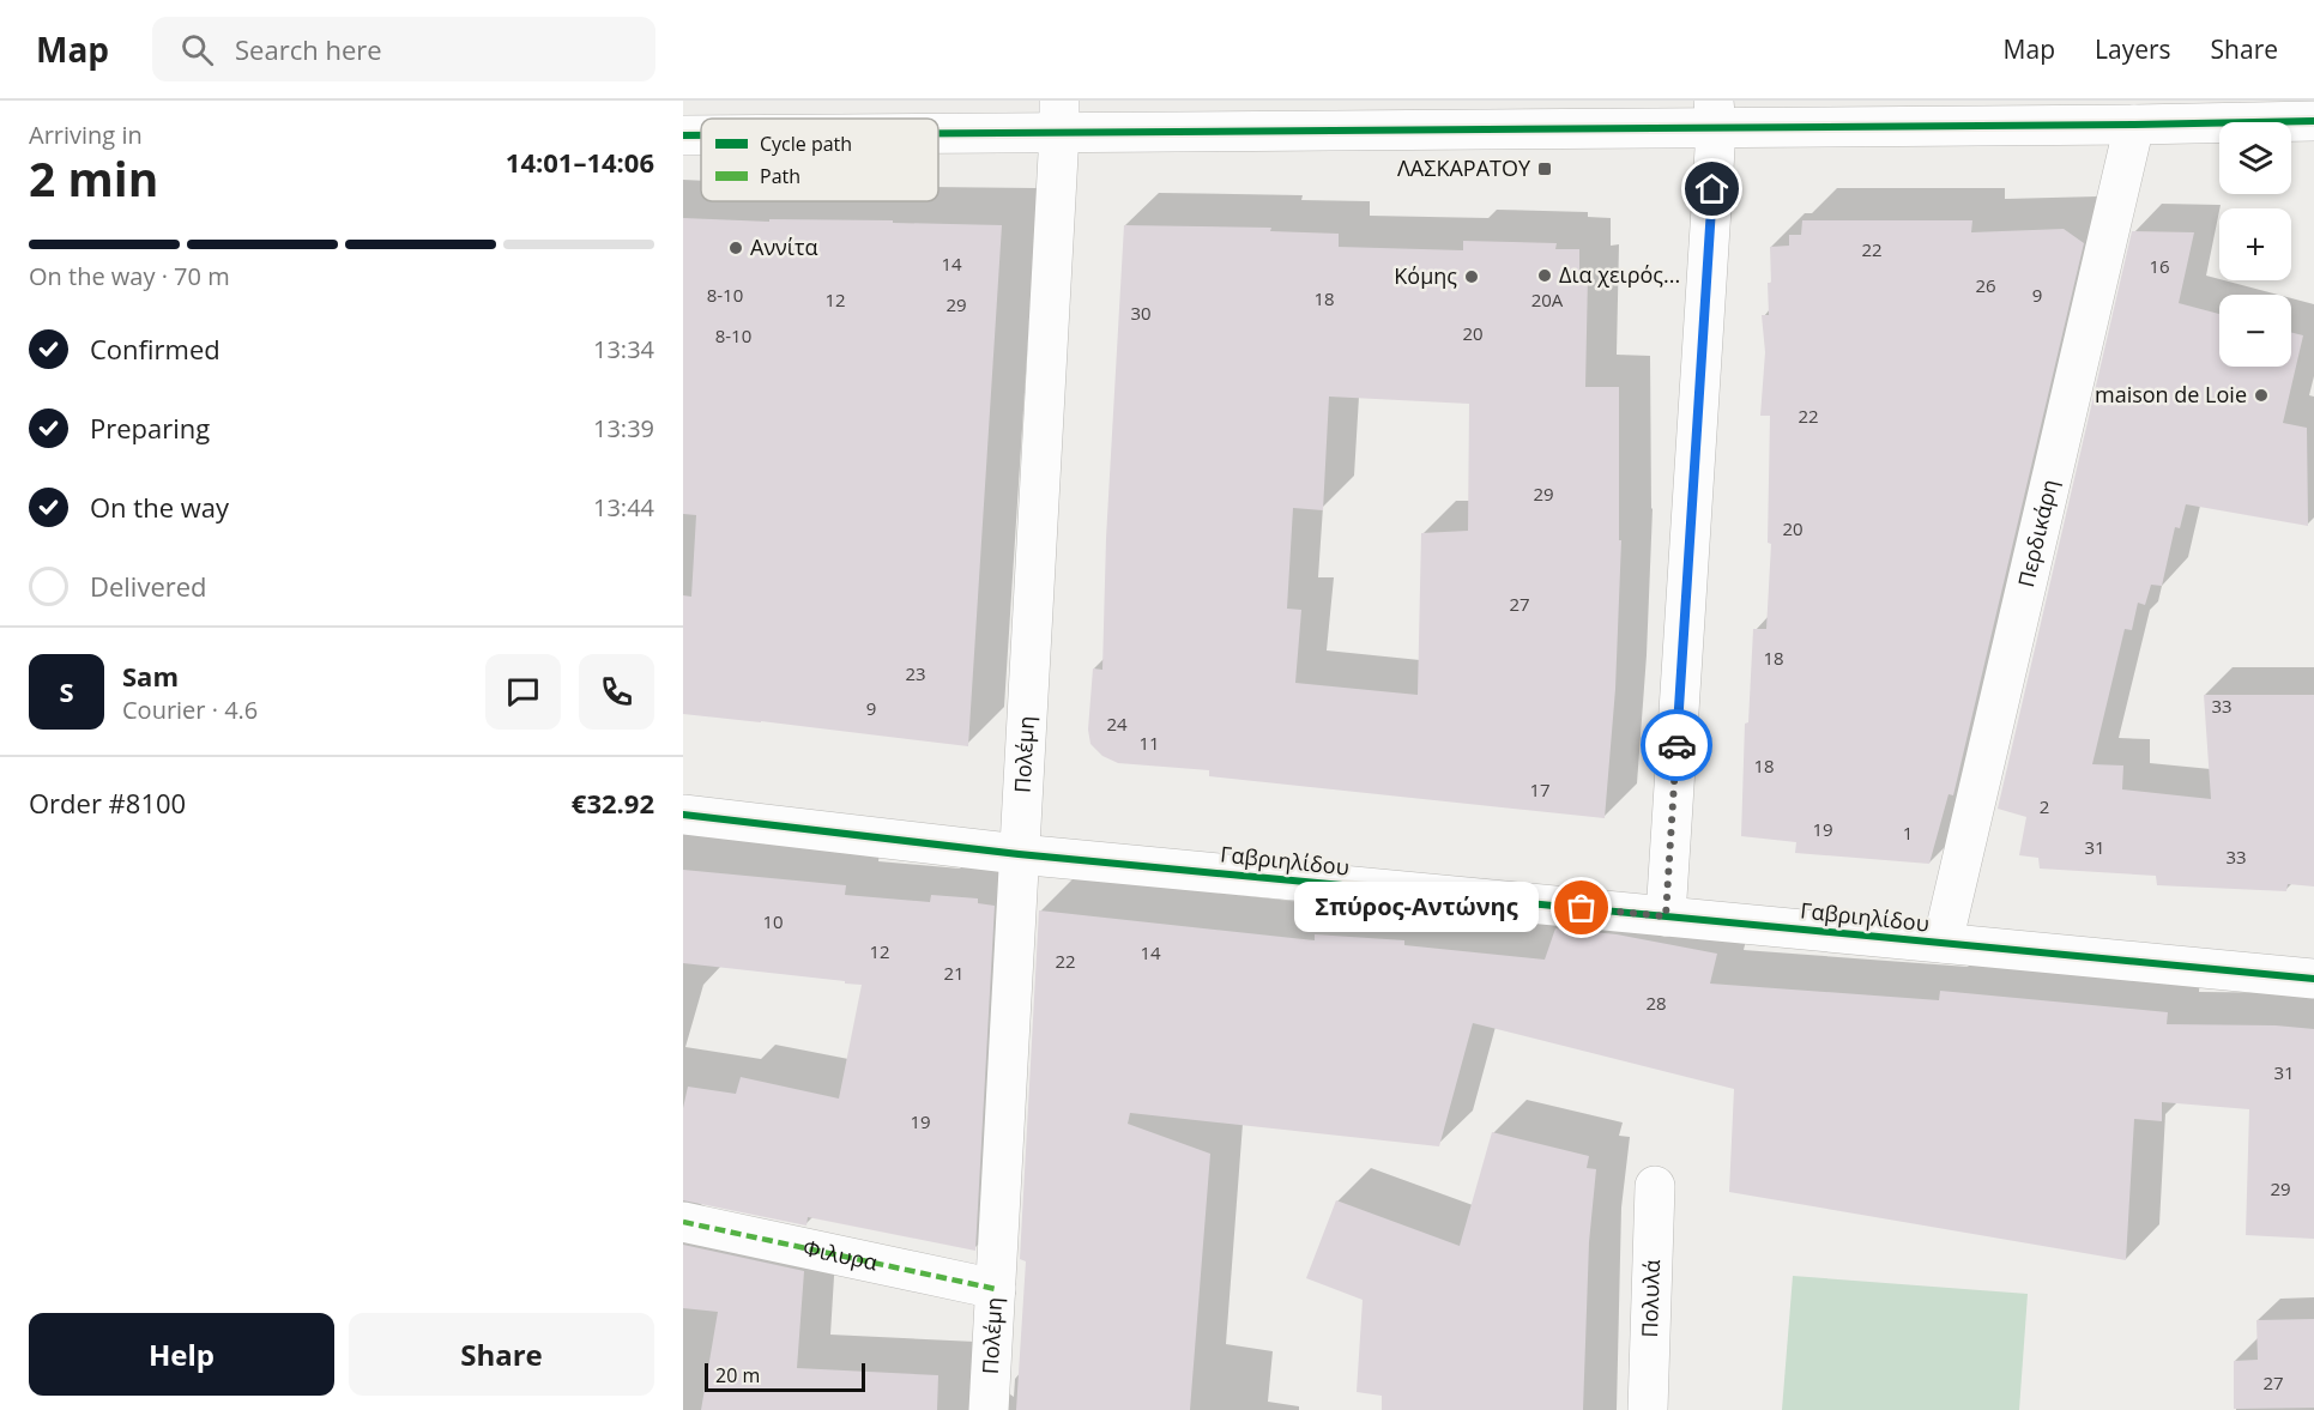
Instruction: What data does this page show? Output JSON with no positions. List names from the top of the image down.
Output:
{
  "streets": {
    "street": [
      "Περδικάρη",
      "Πολέμη",
      "Γαβριηλίδου",
      "Φιλυρα",
      "Πολυλά"
    ]
  },
  "crossings": [
    ["Περδικάρη", "Γαβριηλίδου"],
    ["Πολέμη", "Γαβριηλίδου"],
    ["Πολέμη", "Φιλυρα"]
  ],
  "places": {
    "transit": ["ΛΑΣΚΑΡΑΤΟΥ"],
    "other": [
      "Αννίτα",
      "Δια χειρός...",
      "Κόμης",
      "maison de Loie",
      "Σπύρος-Αντώνης"
    ]
  },
  "house_numbers": [
    "22",
    "14",
    "16",
    "26",
    "8-10",
    "9",
    "18",
    "12",
    "20Α",
    "29",
    "30",
    "20",
    "8-10",
    "22",
    "29",
    "20",
    "27",
    "18",
    "23",
    "33",
    "9",
    "24",
    "11",
    "18",
    "17",
    "2",
    "19",
    "1",
    "31",
    "33",
    "10",
    "12",
    "14",
    "22",
    "21",
    "28",
    "31",
    "19",
    "29",
    "27"
  ],
  "legend": ["Cycle path", "Path"],
  "scale_bar": "20 m",
  "page": {
    "header": "Map",
    "search": "Search here",
    "nav": ["Map", "Layers", "Share"],
    "heading": ["2 min", "Arriving in", "14:01–14:06"],
    "panel": [
      "Sam",
      "Courier · 4.6",
      "Order #8100",
      "€32.92"
    ],
    "map_buttons": ["+", "−"],
    "bar": "On the way · 70 m",
    "list": [
      ["Confirmed", "13:34"],
      ["Preparing", "13:39"],
      ["On the way", "13:44"],
      "Delivered"
    ],
    "round": "S",
    "bubble": "Σπύρος-Αντώνης",
    "buttons": ["Help", "Share"],
    "scale": "20 m"
  }
}
